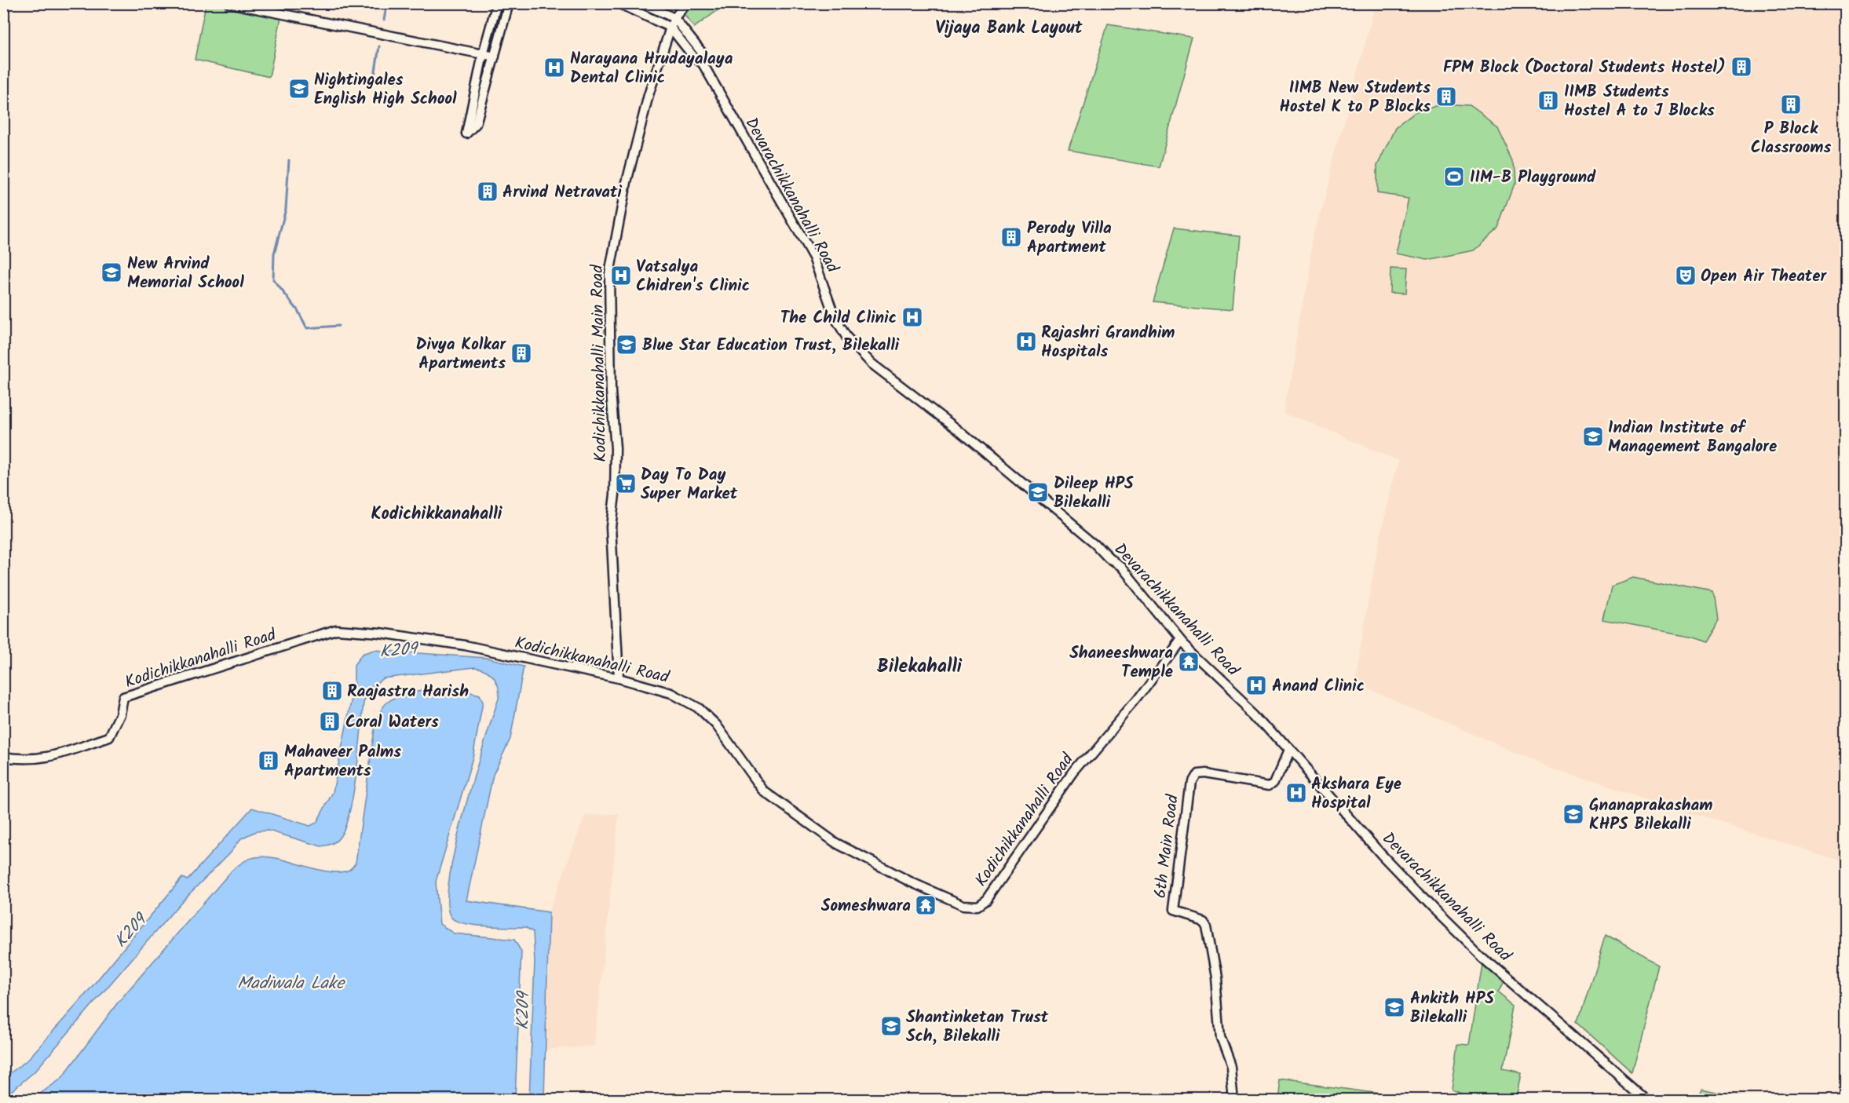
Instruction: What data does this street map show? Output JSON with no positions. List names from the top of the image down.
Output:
{
  "streets": {
    "street": [
      "Devarachikkanahalli Road",
      "Kodichikkanahalli Main Road",
      "Kodichikkanahalli Road",
      "6th Main Road"
    ]
  },
  "crossings": [
    ["Devarachikkanahalli Road", "Kodichikkanahalli Main Road"],
    ["Devarachikkanahalli Road", "Kodichikkanahalli Road"],
    ["Devarachikkanahalli Road", "6th Main Road"],
    ["Kodichikkanahalli Main Road", "Kodichikkanahalli Road"]
  ],
  "districts": ["Vijaya Bank Layout", "Kodichikkanahalli", "Bilekahalli"],
  "water": ["K209", "Madiwala Lake"],
  "places": {
    "building": [
      "FPM Block (Doctoral Students Hostel)",
      "IIMB New Students Hostel K to P Blocks",
      "IIMB Students Hostel A to J Blocks",
      "P Block Classrooms",
      "Arvind Netravati",
      "Perody Villa Apartment",
      "Divya Kolkar Apartments",
      "Raajastra Harish",
      "Coral Waters",
      "Mahaveer Palms Apartments"
    ],
    "hospital": [
      "Narayana Hrudayalaya Dental Clinic",
      "Vatsalya Chidren's Clinic",
      "The Child Clinic",
      "Rajashri Grandhim Hospitals",
      "Anand Clinic",
      "Akshara Eye Hospital"
    ],
    "school or university": [
      "Nightingales English High School",
      "New Arvind Memorial School",
      "Blue Star Education Trust, Bilekalli",
      "Indian Institute of Management Bangalore",
      "Dileep HPS Bilekalli",
      "Gnanaprakasham KHPS Bilekalli",
      "Ankith HPS Bilekalli",
      "Shantinketan Trust Sch, Bilekalli"
    ],
    "sports": ["IIM-B Playground"],
    "theatre": ["Open Air Theater"],
    "supermarket": ["Day To Day Super Market"],
    "temple": ["Shaneeshwara Temple", "Someshwara"]
  }
}
